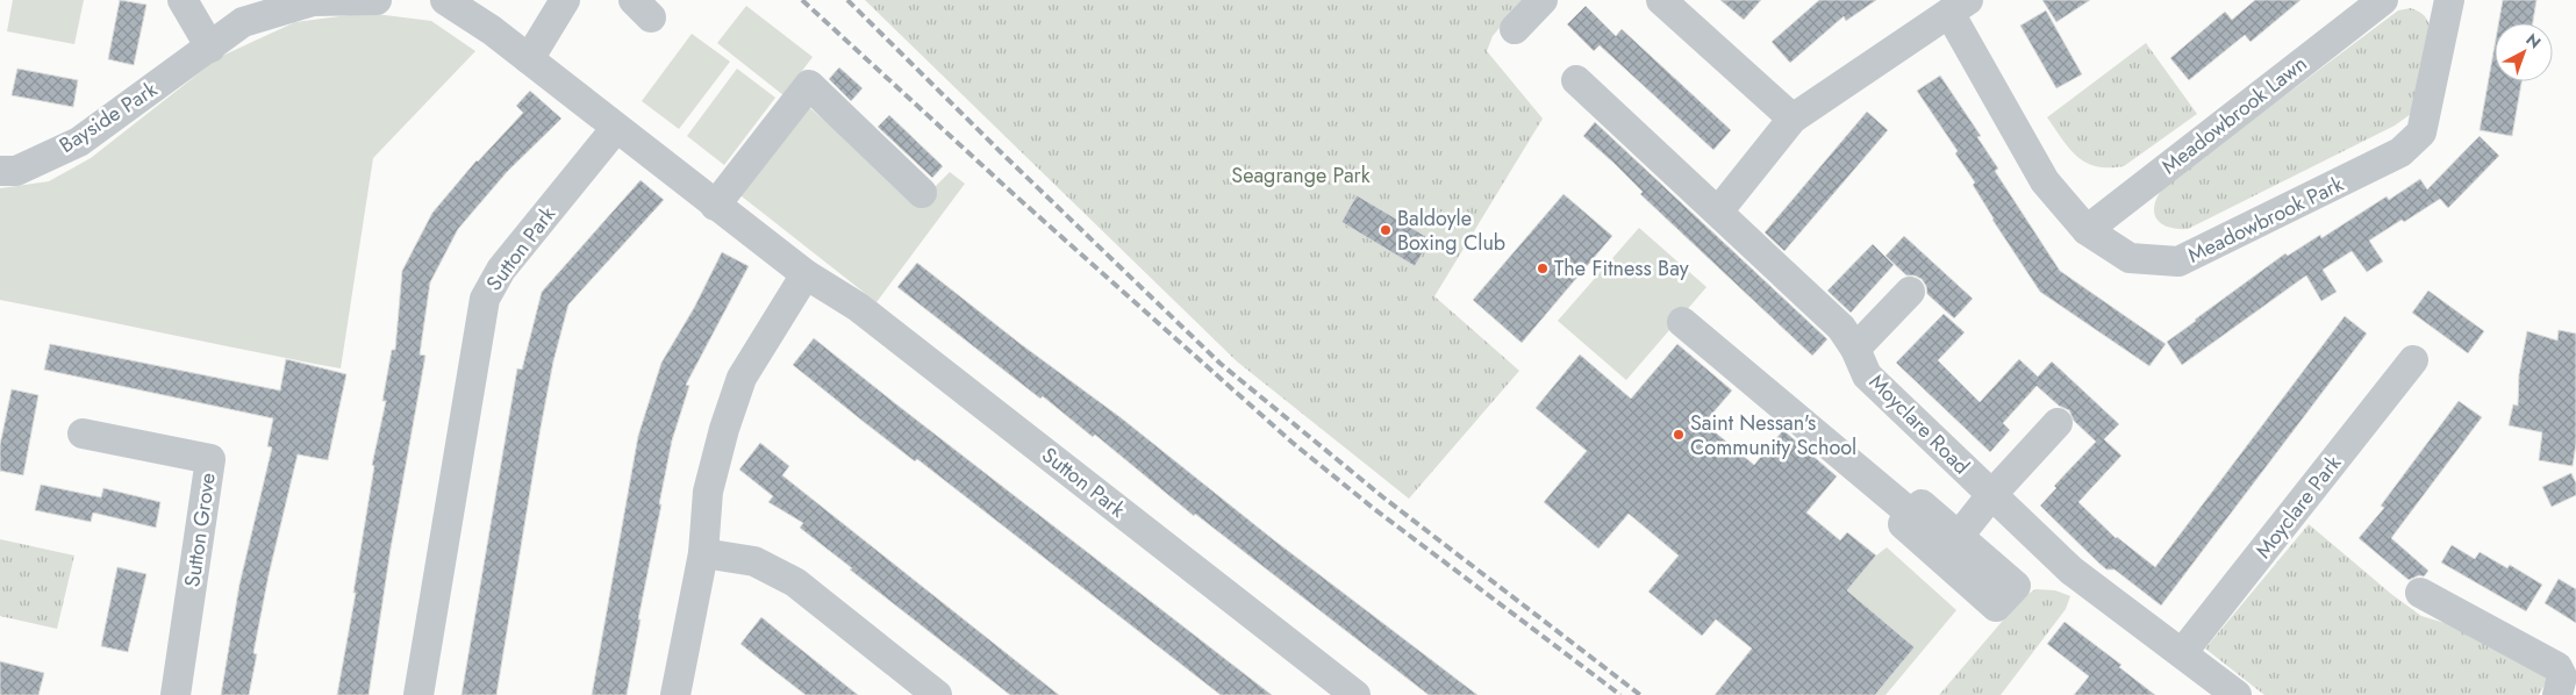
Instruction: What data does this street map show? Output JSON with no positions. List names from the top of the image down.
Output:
{
  "streets": {
    "street": [
      "Meadowbrook Lawn",
      "Bayside Park",
      "Meadowbrook Park",
      "Sutton Park",
      "Moyclare Road",
      "Moyclare Park",
      "Sutton Grove"
    ]
  },
  "crossings": [
    ["Meadowbrook Lawn", "Meadowbrook Park"],
    ["Moyclare Road", "Moyclare Park"]
  ],
  "parks": ["Seagrange Park"],
  "places": ["Baldoyle Boxing Club", "The Fitness Bay", "Saint Nessan's Community School"],
  "north": "top right"
}
